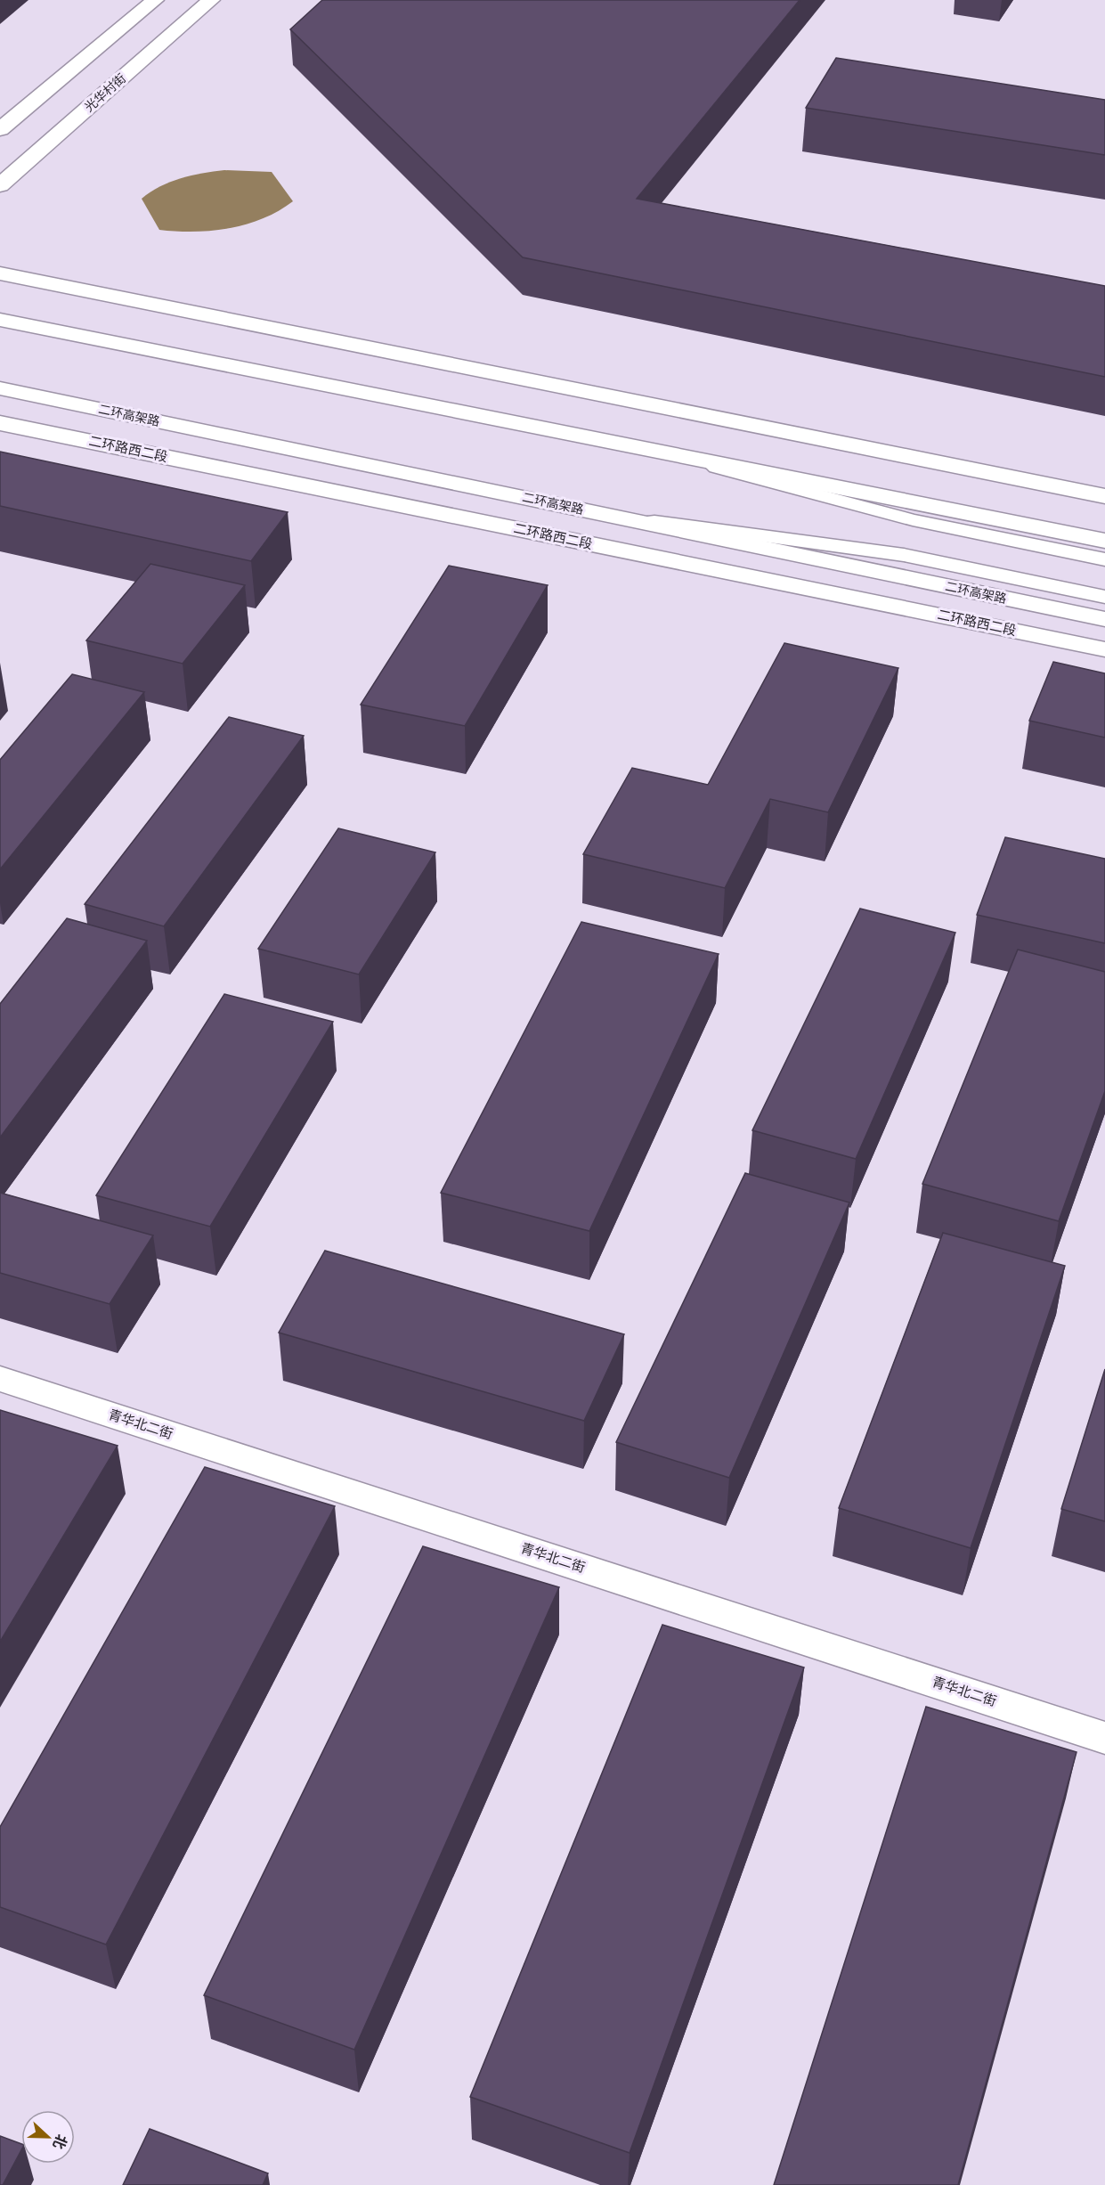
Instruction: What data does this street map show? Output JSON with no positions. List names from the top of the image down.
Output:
{
  "streets": {
    "main road": [
      "光华村街",
      "二环高架路",
      "二环路西二段",
      "青华北二街"
    ]
  },
  "north": "right"
}
